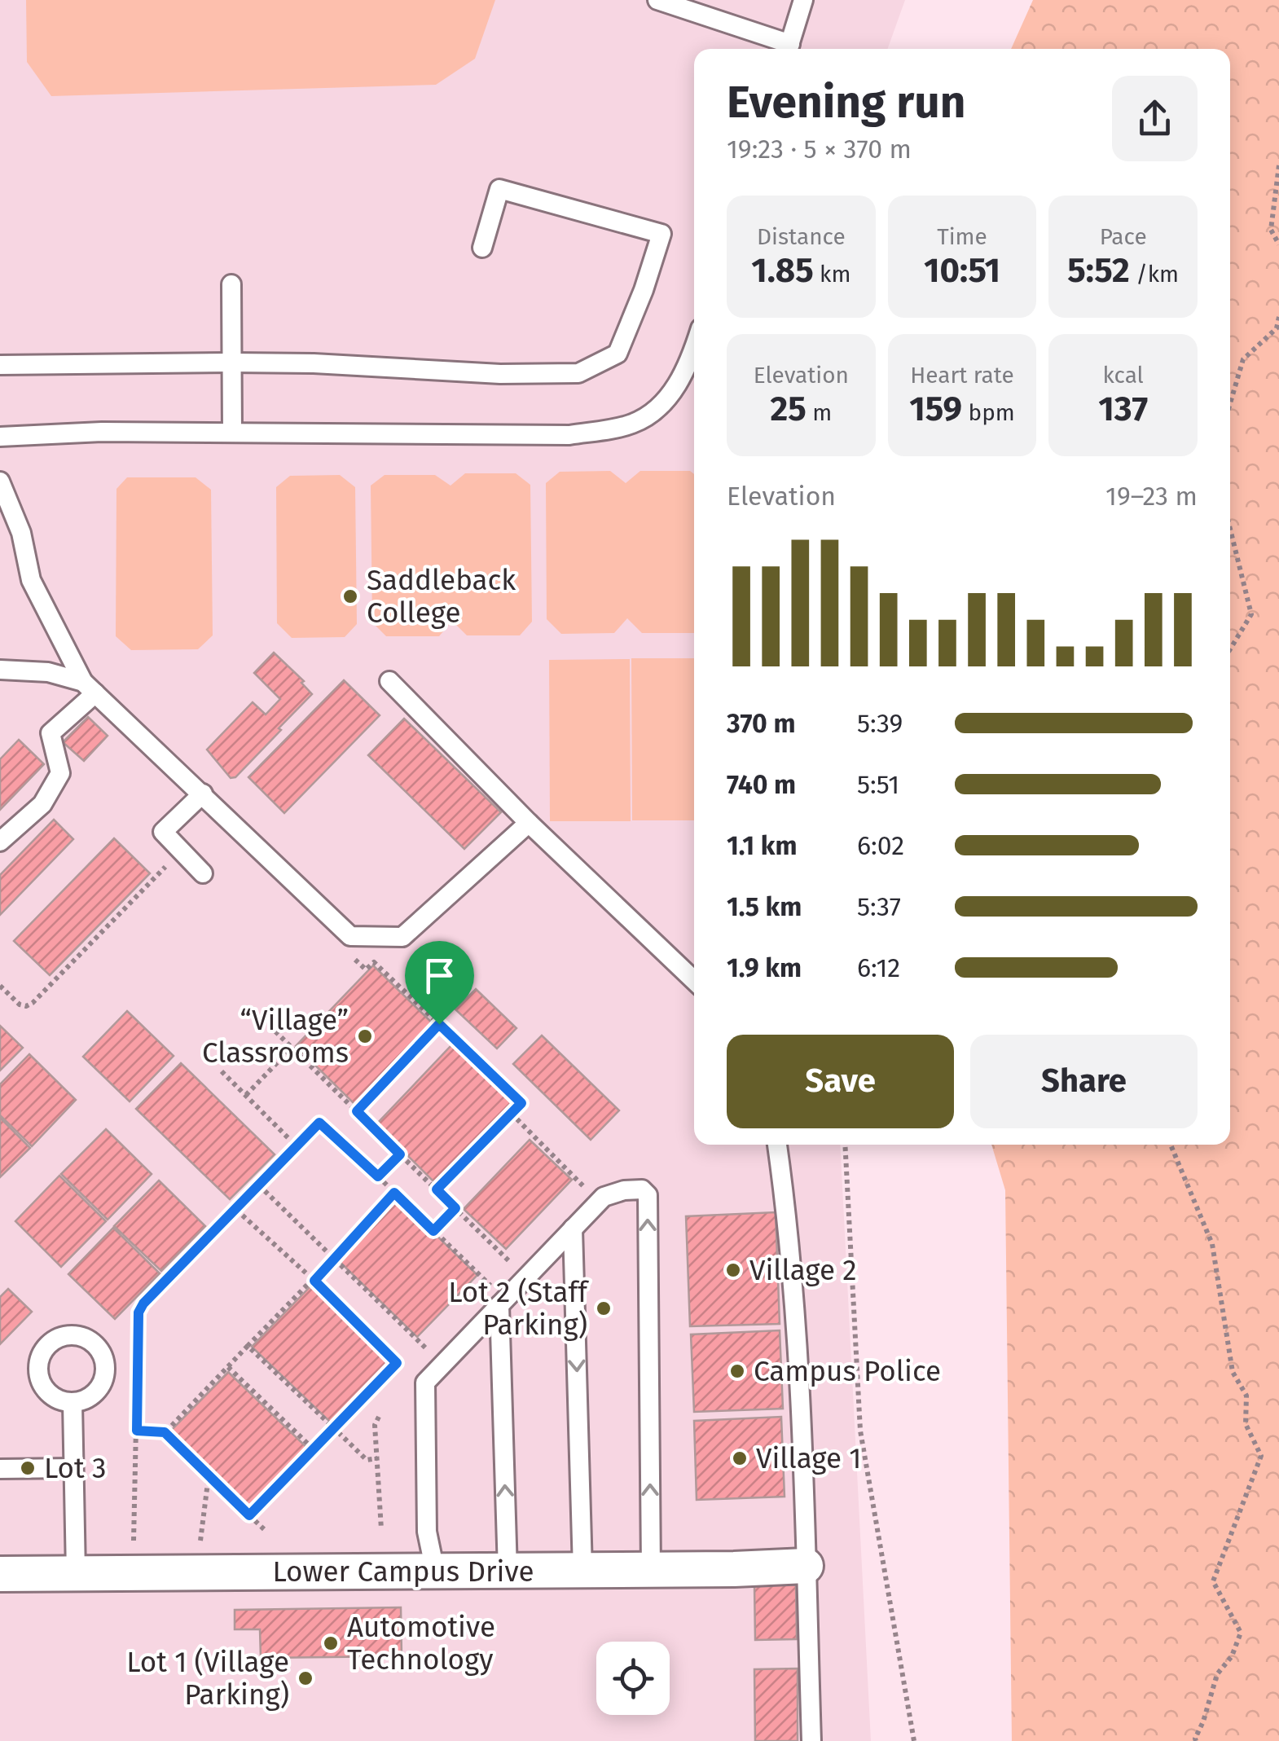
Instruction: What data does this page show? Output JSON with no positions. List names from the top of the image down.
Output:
{
  "streets": {
    "street": ["Lower Campus Drive"]
  },
  "places": [
    "Saddleback College",
    "“Village” Classrooms",
    "Village 2",
    "Lot 2 (Staff Parking)",
    "Campus Police",
    "Village 1",
    "Lot 3",
    "Automotive Technology",
    "Lot 1 (Village Parking)"
  ],
  "page": {
    "heading": ["Evening run", "19:23 · 5 × 370 m"],
    "stats": [
      ["Distance", "1.85 km"],
      ["Time", "10:51"],
      ["Pace", "5:52 /km"],
      ["Elevation", "25 m"],
      ["Heart rate", "159 bpm"],
      ["kcal", "137"]
    ],
    "chart": ["Elevation", "19–23 m"],
    "list": [
      {
        "name": "370 m",
        "note": "5:39"
      },
      {
        "name": "740 m",
        "note": "5:51"
      },
      {
        "name": "1.1 km",
        "note": "6:02"
      },
      {
        "name": "1.5 km",
        "note": "5:37"
      },
      {
        "name": "1.9 km",
        "note": "6:12"
      }
    ],
    "buttons": ["Save", "Share"]
  }
}
